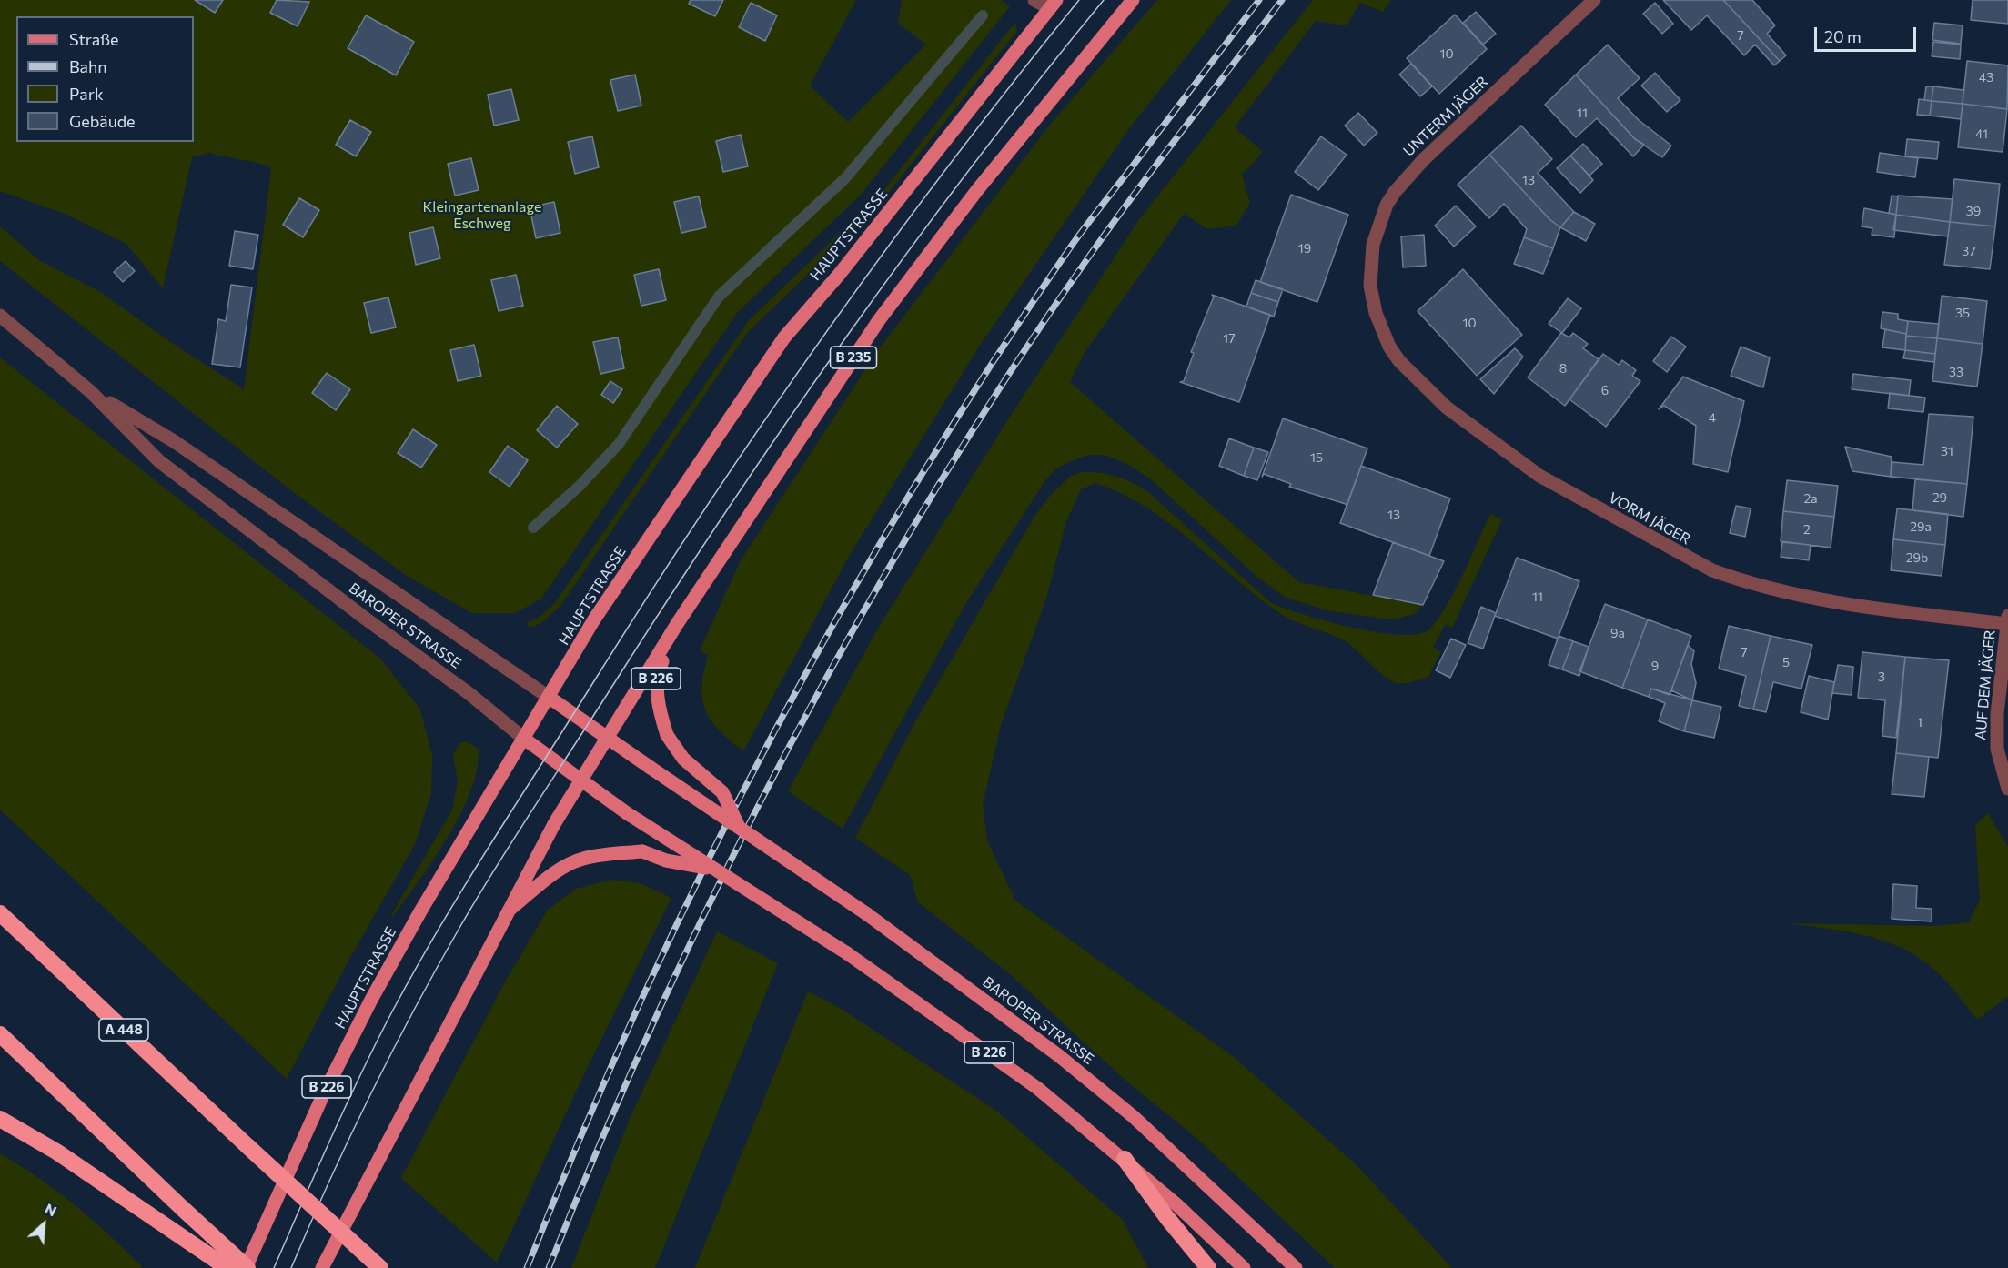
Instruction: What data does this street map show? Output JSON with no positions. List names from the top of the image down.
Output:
{
  "streets": {
    "highway": ["A 448"],
    "main road": [
      "HAUPTSTRASSE",
      "B 235",
      "BAROPER STRASSE",
      "B 226"
    ],
    "street": ["UNTERM JÄGER", "VORM JÄGER", "AUF DEM JÄGER"]
  },
  "crossings": [
    ["UNTERM JÄGER", "VORM JÄGER"],
    ["HAUPTSTRASSE", "BAROPER STRASSE"],
    ["B 235", "BAROPER STRASSE"],
    ["B 235", "B 226"],
    ["VORM JÄGER", "AUF DEM JÄGER"],
    ["BAROPER STRASSE", "B 226"]
  ],
  "parks": ["Kleingartenanlage Eschweg"],
  "house_numbers": [
    "7",
    "10",
    "43",
    "11",
    "41",
    "13",
    "39",
    "19",
    "37",
    "35",
    "10",
    "17",
    "8",
    "33",
    "6",
    "4",
    "31",
    "15",
    "29",
    "2a",
    "13",
    "29a",
    "2",
    "29b",
    "11",
    "9a",
    "7",
    "5",
    "9",
    "3",
    "1"
  ],
  "legend": [
    "Straße",
    "Bahn",
    "Park",
    "Gebäude"
  ],
  "scale_bar": "20 m",
  "north": "top right"
}
